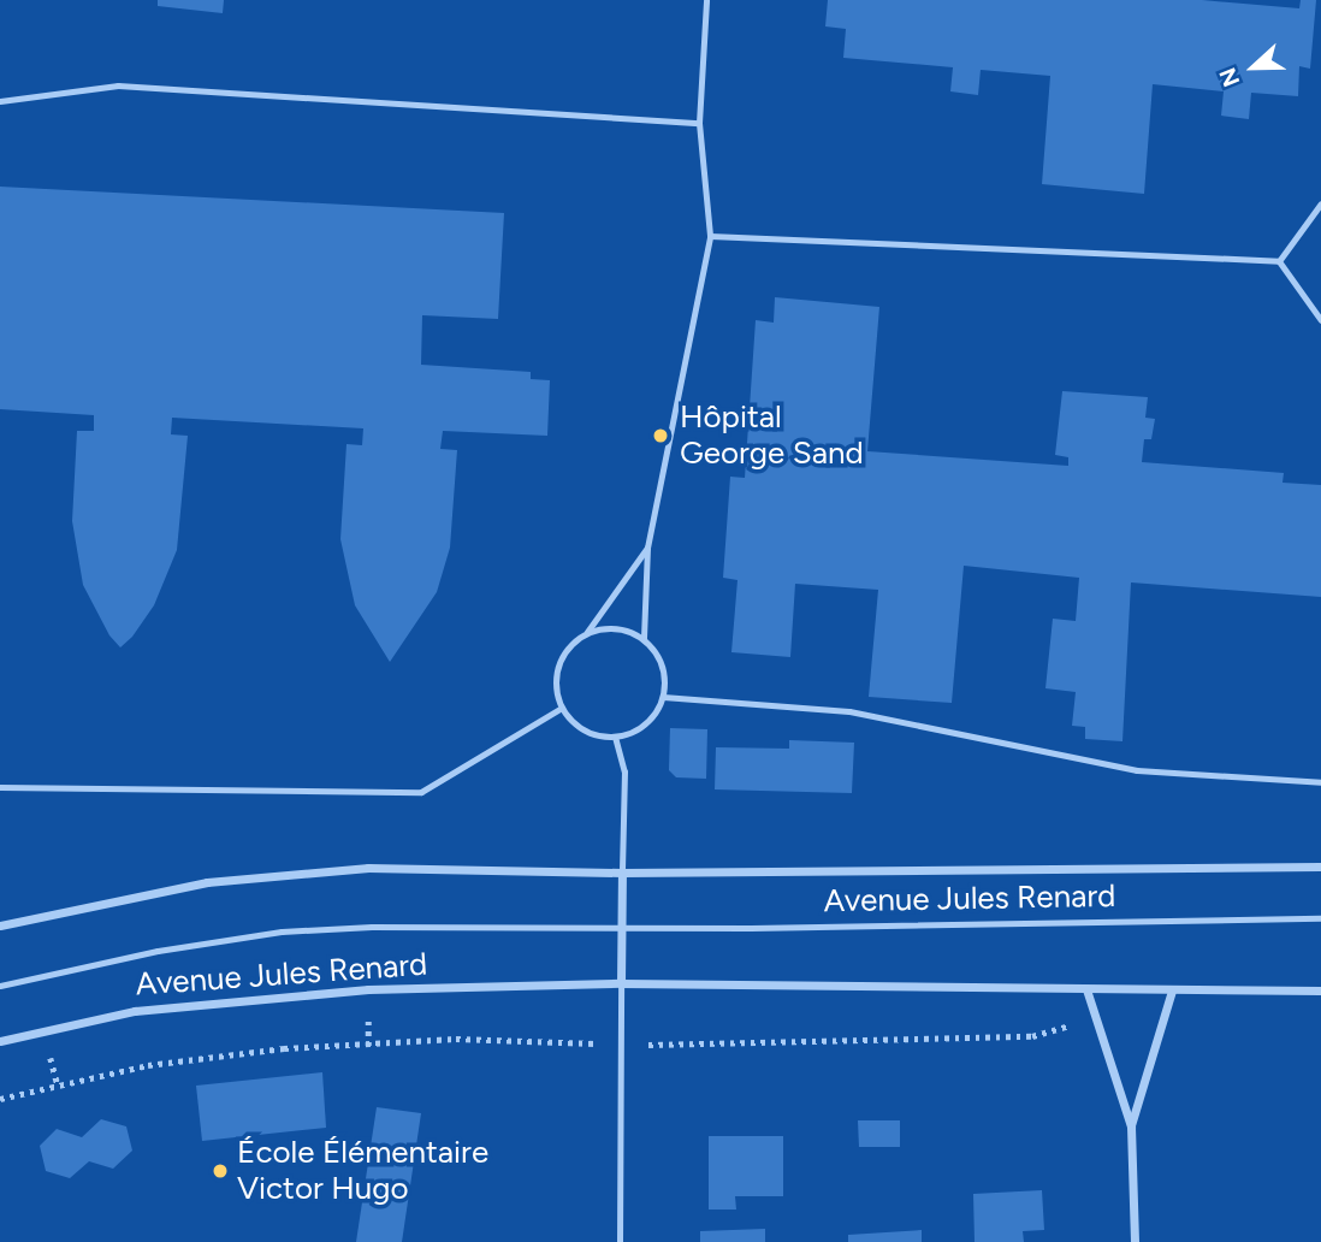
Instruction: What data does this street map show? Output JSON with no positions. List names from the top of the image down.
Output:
{
  "streets": {
    "street": ["Avenue Jules Renard"]
  },
  "places": ["Hôpital George Sand", "École Élémentaire Victor Hugo"],
  "north": "left"
}
